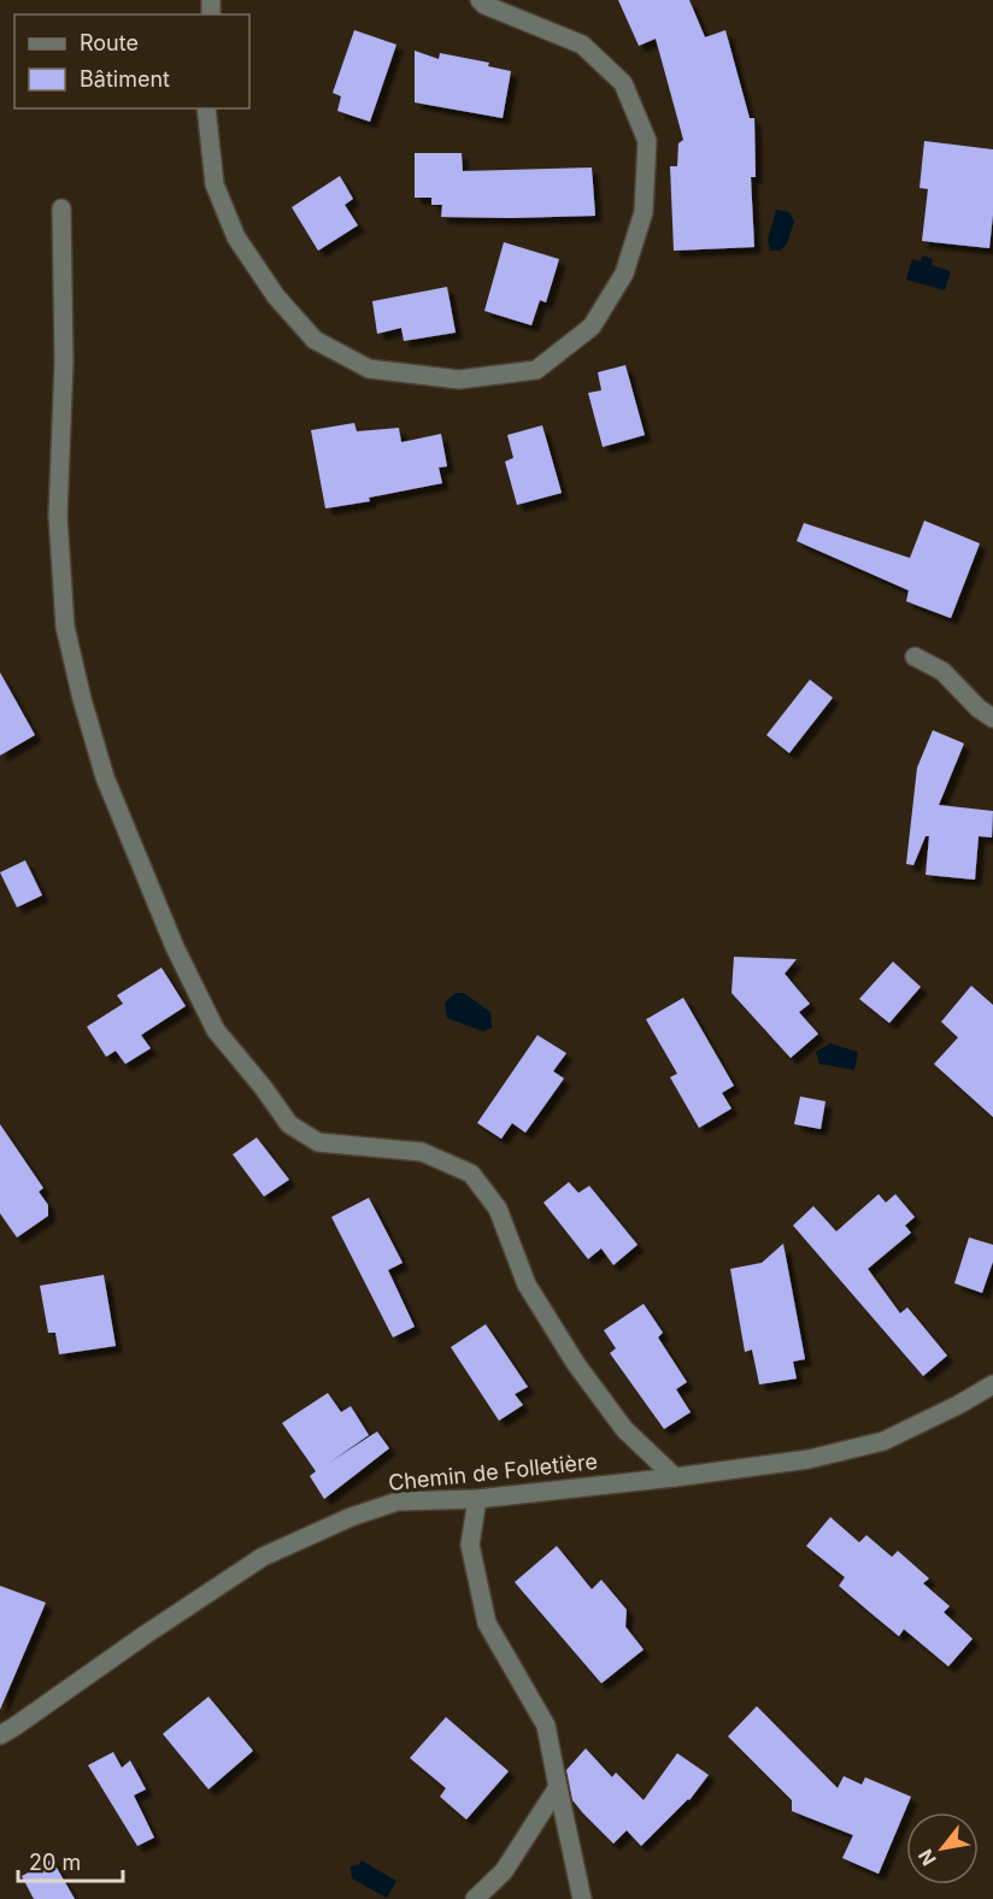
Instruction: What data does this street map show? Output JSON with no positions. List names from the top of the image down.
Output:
{
  "streets": {
    "street": ["Chemin de Folletière"]
  },
  "legend": ["Route", "Bâtiment"],
  "scale_bar": "20 m",
  "north": "bottom left"
}
